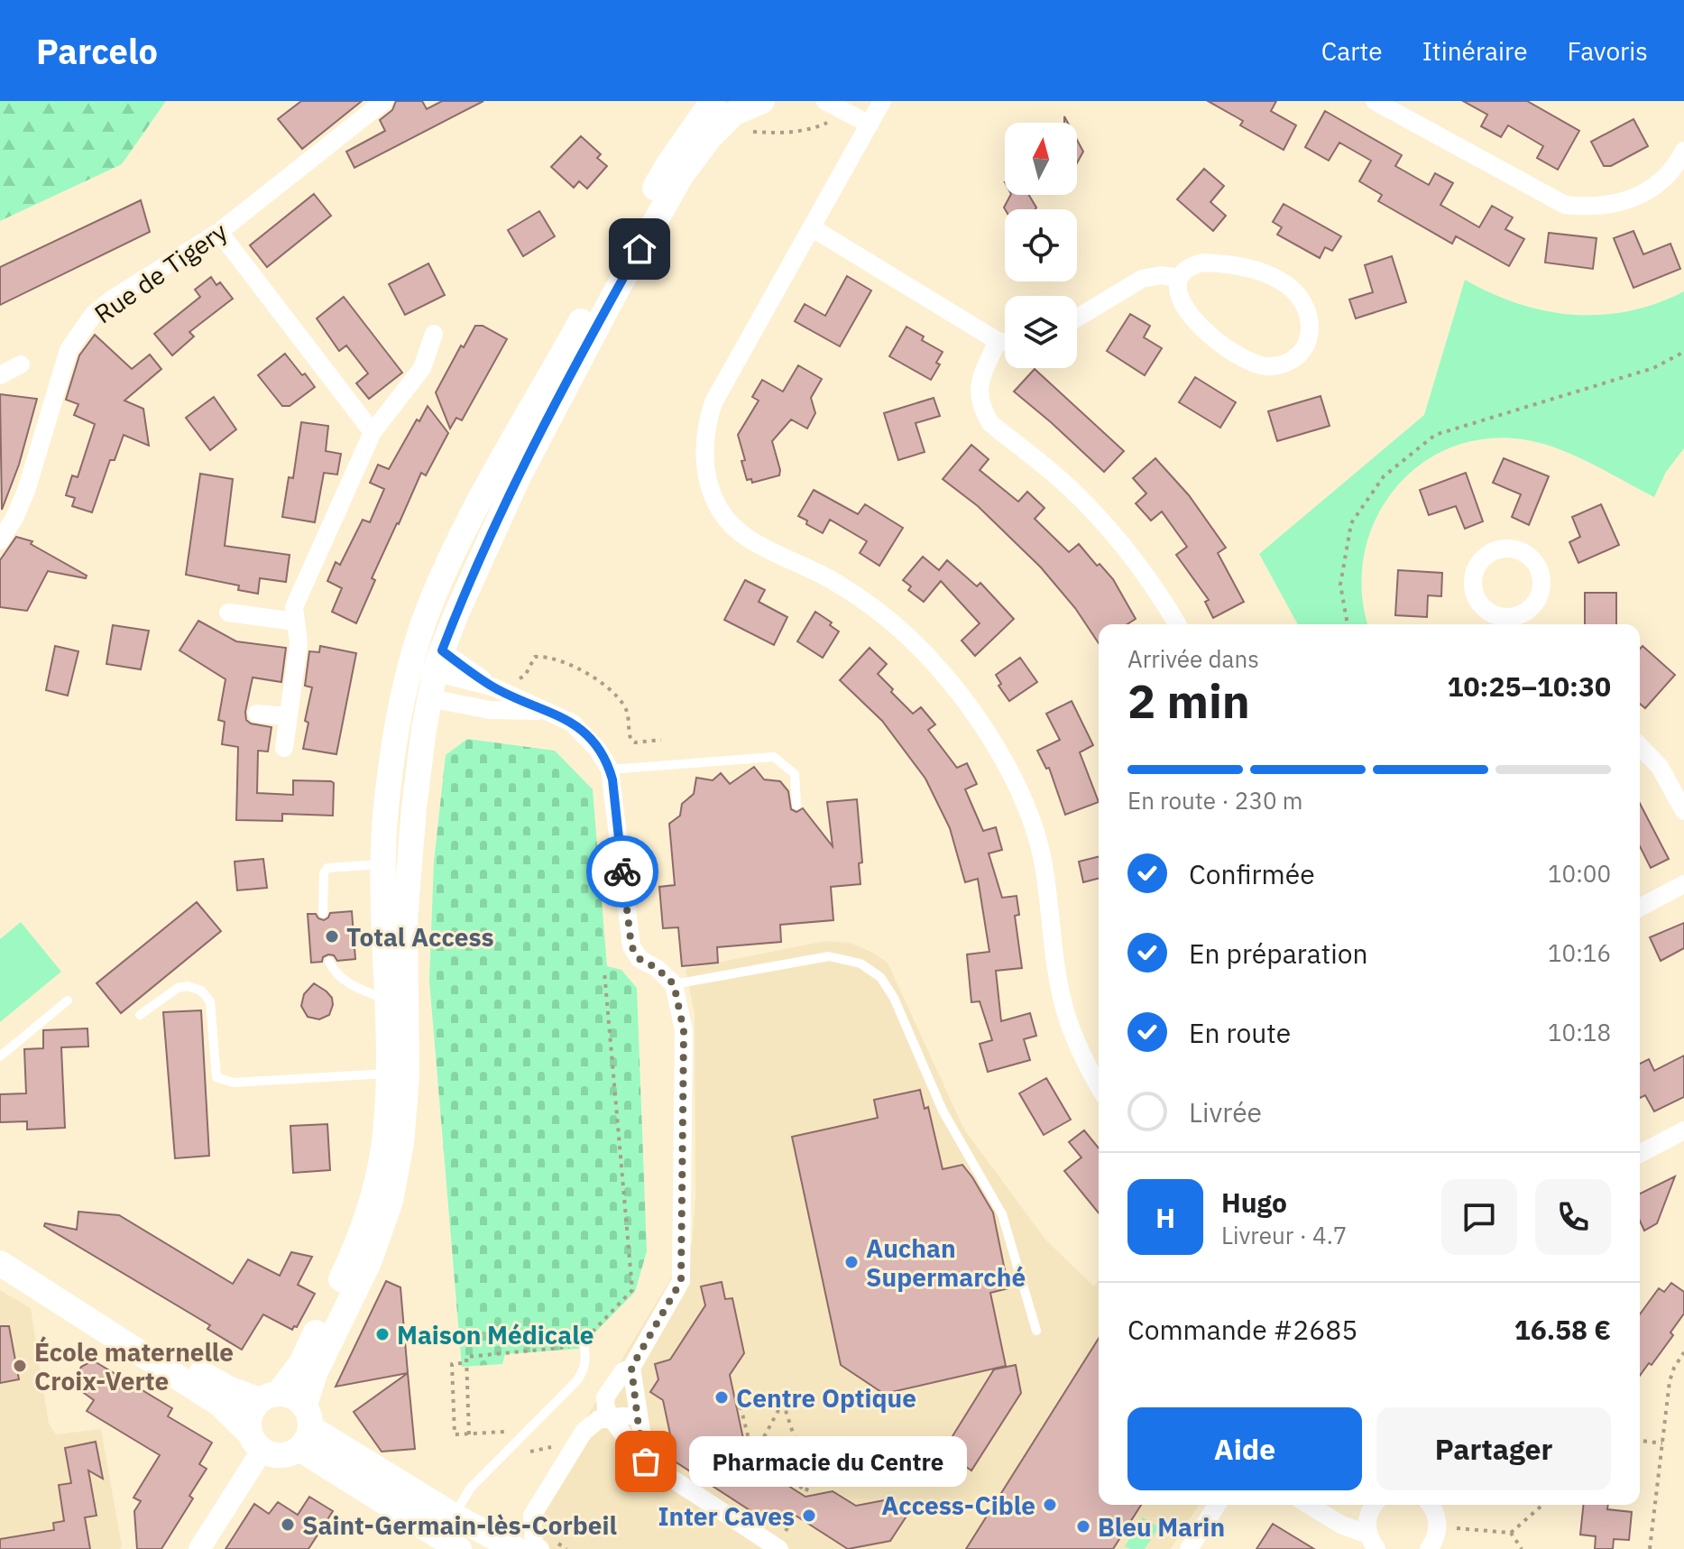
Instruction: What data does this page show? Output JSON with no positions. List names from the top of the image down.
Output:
{
  "streets": {
    "street": ["Rue de Tigery"]
  },
  "places": [
    "Total Access",
    "Auchan Supermarché",
    "Maison Médicale",
    "École maternelle Croix-Verte",
    "Centre Optique",
    "Pharmacie du Centre",
    "Access-Cible",
    "Inter Caves",
    "Saint-Germain-lès-Corbeil",
    "Bleu Marin"
  ],
  "north": "top",
  "page": {
    "header": "Parcelo",
    "nav": ["Carte", "Itinéraire", "Favoris"],
    "heading": ["2 min", "Arrivée dans", "10:25–10:30"],
    "panel": [
      "Hugo",
      "Livreur · 4.7",
      "Commande #2685",
      "16.58 €"
    ],
    "bar": "En route · 230 m",
    "list": [
      ["Confirmée", "10:00"],
      ["En préparation", "10:16"],
      ["En route", "10:18"],
      "Livrée"
    ],
    "round": "H",
    "buttons": ["Aide", "Partager"],
    "bubble": "Pharmacie du Centre"
  }
}
